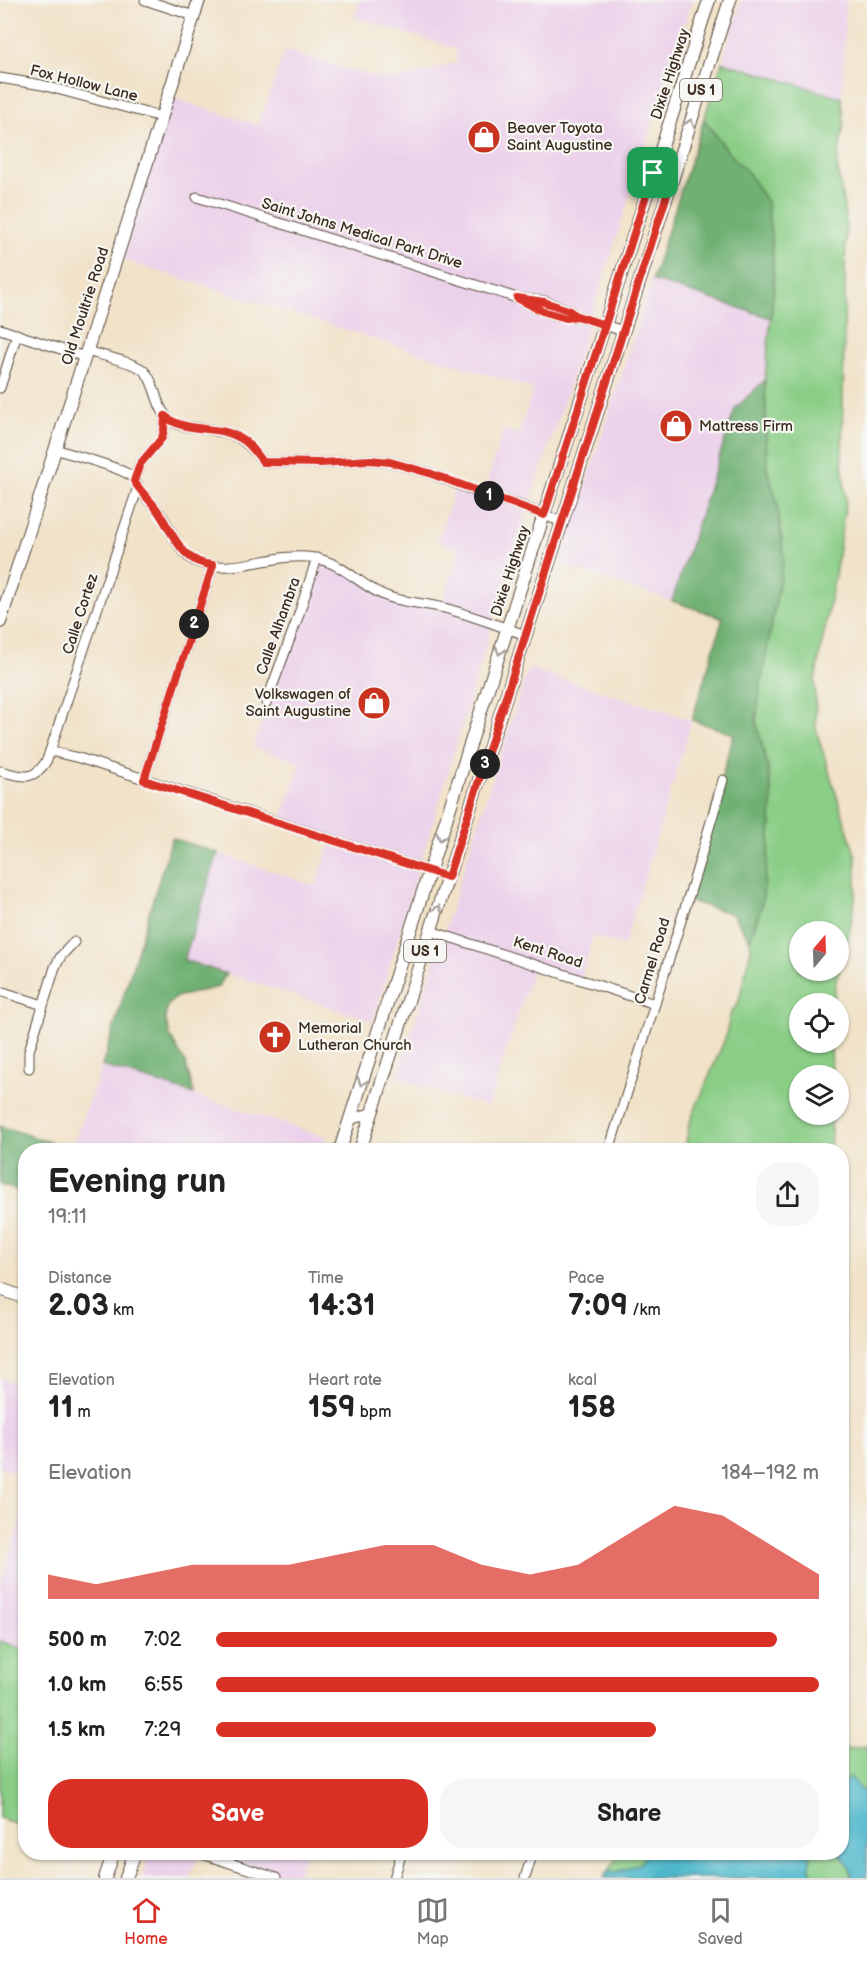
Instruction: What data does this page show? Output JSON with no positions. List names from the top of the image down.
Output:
{
  "streets": {
    "main road": ["Dixie Highway", "US 1", "Old Moultrie Road"],
    "street": [
      "Fox Hollow Lane",
      "Saint Johns Medical Park Drive",
      "Calle Cortez",
      "Calle Alhambra",
      "Kent Road",
      "Carmel Road"
    ]
  },
  "crossings": [
    ["Dixie Highway", "Saint Johns Medical Park Drive"],
    ["Fox Hollow Lane", "Old Moultrie Road"],
    ["US 1", "Saint Johns Medical Park Drive"],
    ["US 1", "Kent Road"],
    ["Kent Road", "Carmel Road"]
  ],
  "places": {
    "shop": ["Beaver Toyota Saint Augustine", "Mattress Firm", "Volkswagen of Saint Augustine"],
    "church": ["Memorial Lutheran Church"]
  },
  "north": "top",
  "page": {
    "pins": ["1", "2", "3"],
    "heading": ["Evening run", "19:11"],
    "stats": [
      ["Distance", "2.03 km"],
      ["Time", "14:31"],
      ["Pace", "7:09 /km"],
      ["Elevation", "11 m"],
      ["Heart rate", "159 bpm"],
      ["kcal", "158"]
    ],
    "chart": ["Elevation", "184–192 m"],
    "list": [
      {
        "name": "500 m",
        "note": "7:02"
      },
      {
        "name": "1.0 km",
        "note": "6:55"
      },
      {
        "name": "1.5 km",
        "note": "7:29"
      }
    ],
    "buttons": ["Save", "Share"],
    "tabs": ["Home", "Map", "Saved"]
  }
}
